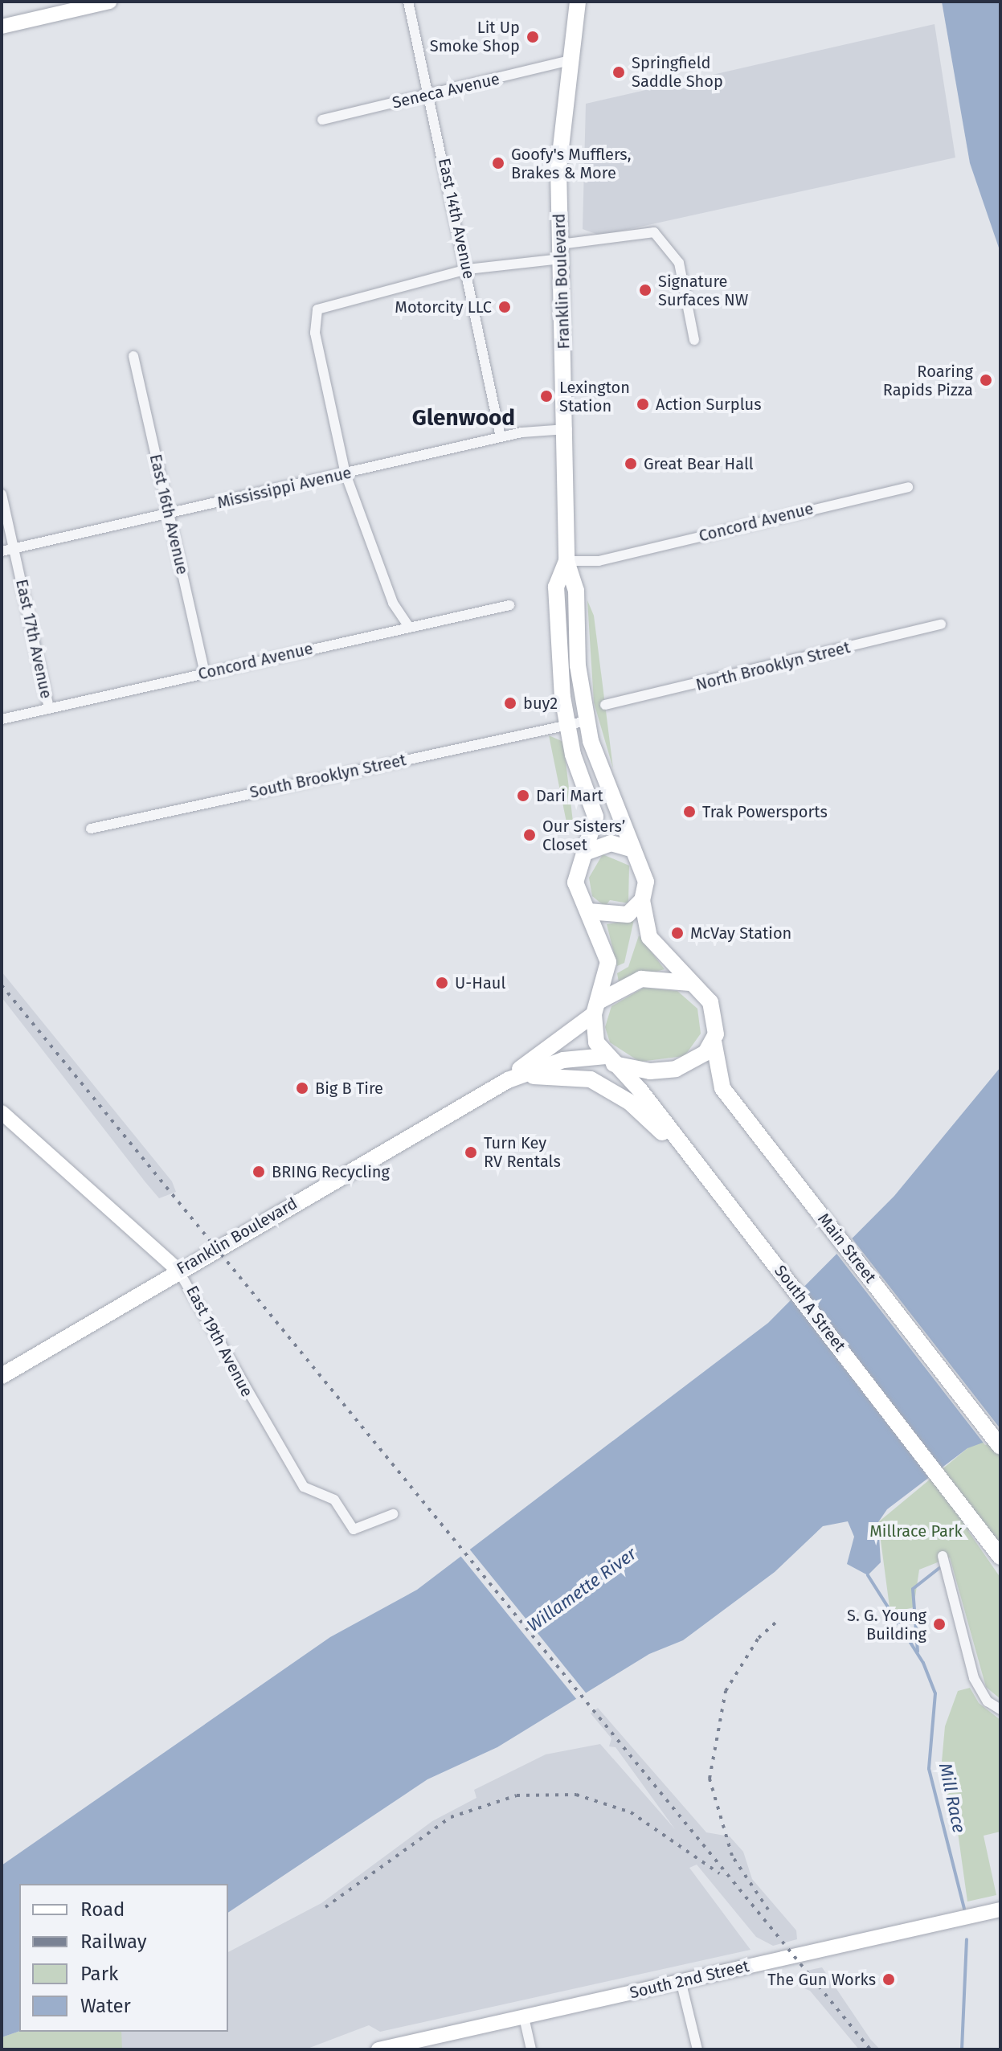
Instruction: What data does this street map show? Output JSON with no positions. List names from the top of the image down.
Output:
{
  "streets": {
    "main road": ["Franklin Boulevard", "Main Street", "South A Street"],
    "street": [
      "Seneca Avenue",
      "East 14th Avenue",
      "Mississippi Avenue",
      "East 16th Avenue",
      "Concord Avenue",
      "East 17th Avenue",
      "North Brooklyn Street",
      "South Brooklyn Street",
      "East 19th Avenue",
      "South 2nd Street"
    ]
  },
  "crossings": [
    ["Seneca Avenue", "East 14th Avenue"],
    ["Seneca Avenue", "Franklin Boulevard"],
    ["East 14th Avenue", "Mississippi Avenue"],
    ["Franklin Boulevard", "Mississippi Avenue"],
    ["Franklin Boulevard", "Concord Avenue"],
    ["Franklin Boulevard", "South Brooklyn Street"],
    ["Franklin Boulevard", "Main Street"],
    ["Franklin Boulevard", "South A Street"],
    ["Franklin Boulevard", "East 19th Avenue"],
    ["Mississippi Avenue", "East 16th Avenue"],
    ["Mississippi Avenue", "East 17th Avenue"],
    ["East 16th Avenue", "Concord Avenue"],
    ["Concord Avenue", "East 17th Avenue"],
    ["Main Street", "South A Street"]
  ],
  "districts": ["Glenwood"],
  "water": ["Willamette River", "Mill Race"],
  "parks": ["Millrace Park"],
  "places": [
    "Lit Up Smoke Shop",
    "Springfield Saddle Shop",
    "Goofy's Mufflers, Brakes & More",
    "Signature Surfaces NW",
    "Motorcity LLC",
    "Roaring Rapids Pizza",
    "Lexington Station",
    "Action Surplus",
    "Great Bear Hall",
    "buy2",
    "Dari Mart",
    "Trak Powersports",
    "Our Sisters’ Closet",
    "McVay Station",
    "U-Haul",
    "Big B Tire",
    "Turn Key RV Rentals",
    "BRING Recycling",
    "S. G. Young Building",
    "The Gun Works"
  ],
  "legend": [
    "Road",
    "Railway",
    "Park",
    "Water"
  ]
}
